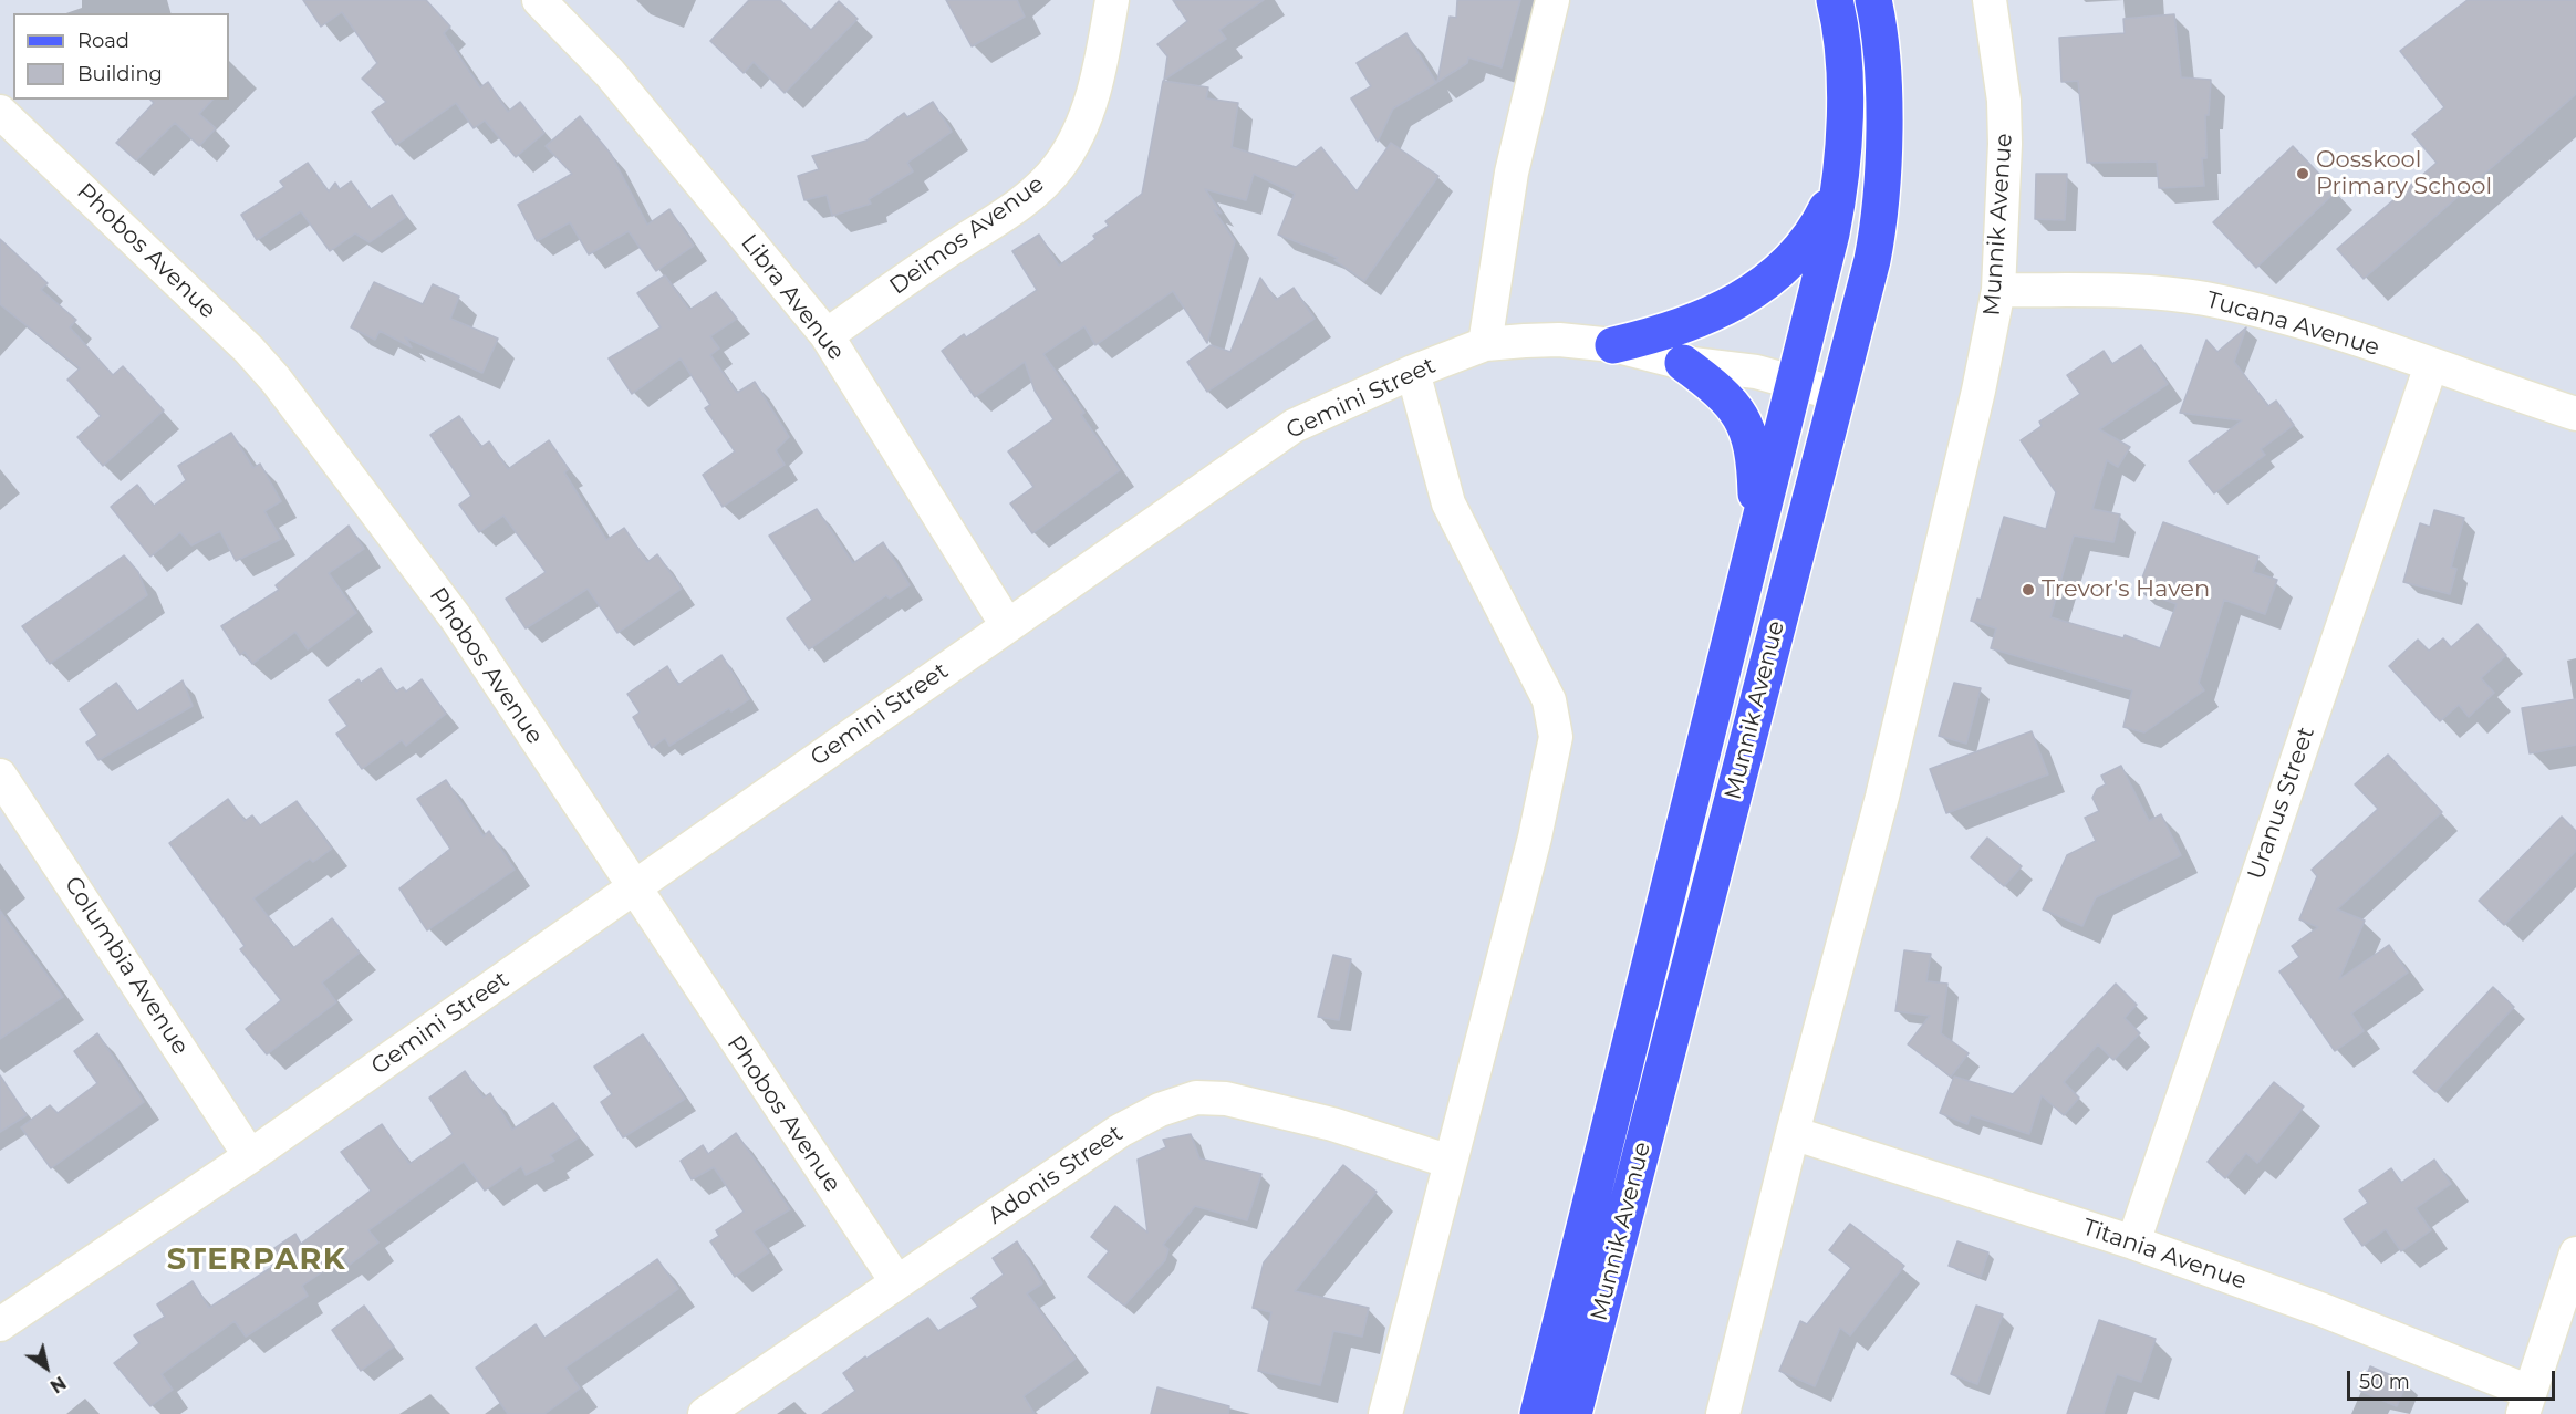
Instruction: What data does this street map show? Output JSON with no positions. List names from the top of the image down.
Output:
{
  "streets": {
    "main road": ["Munnik Avenue"],
    "street": [
      "Deimos Avenue",
      "Phobos Avenue",
      "Libra Avenue",
      "Tucana Avenue",
      "Gemini Street",
      "Uranus Street",
      "Columbia Avenue",
      "Adonis Street",
      "Titania Avenue"
    ]
  },
  "crossings": [
    ["Munnik Avenue", "Tucana Avenue"],
    ["Munnik Avenue", "Gemini Street"],
    ["Munnik Avenue", "Titania Avenue"],
    ["Deimos Avenue", "Libra Avenue"],
    ["Phobos Avenue", "Gemini Street"],
    ["Phobos Avenue", "Adonis Street"],
    ["Libra Avenue", "Gemini Street"],
    ["Tucana Avenue", "Uranus Street"],
    ["Gemini Street", "Columbia Avenue"],
    ["Uranus Street", "Titania Avenue"]
  ],
  "districts": ["STERPARK"],
  "places": ["Oosskool Primary School", "Trevor's Haven"],
  "legend": ["Road", "Building"],
  "scale_bar": "50 m",
  "north": "bottom right"
}
